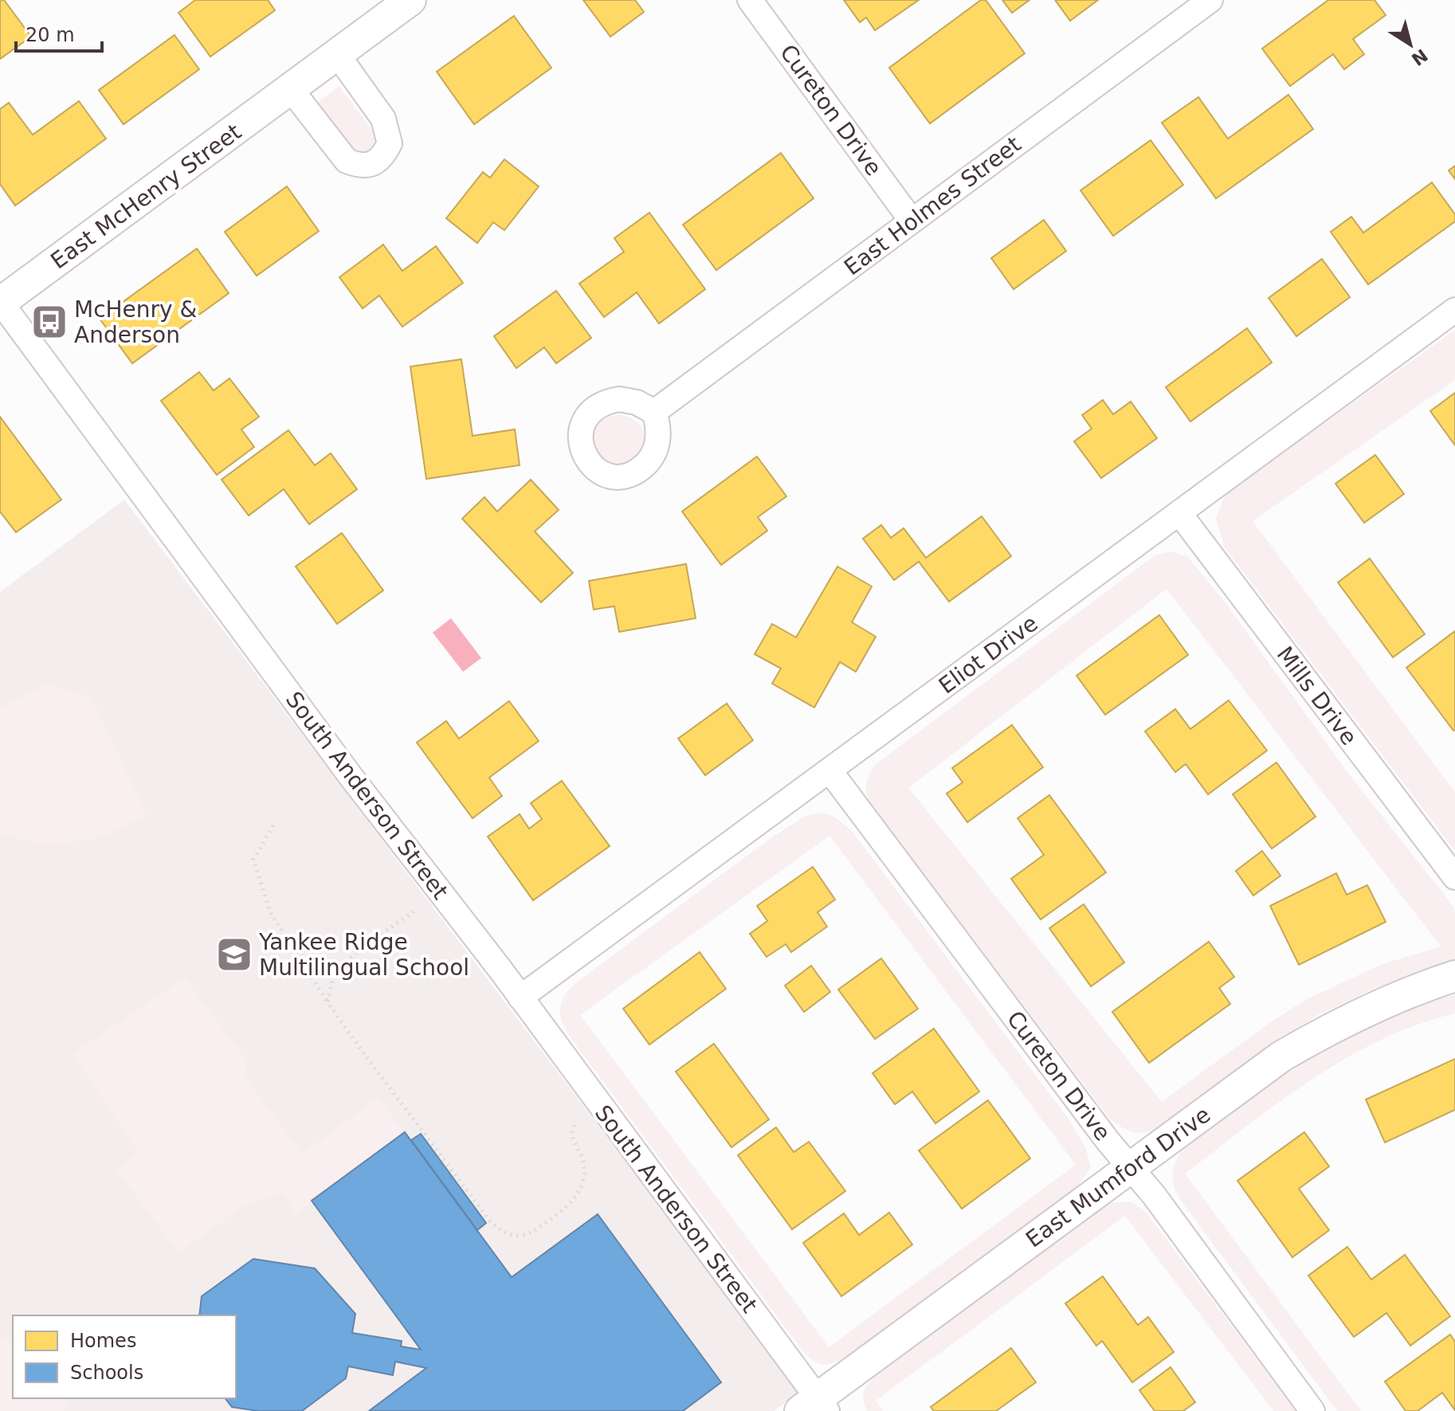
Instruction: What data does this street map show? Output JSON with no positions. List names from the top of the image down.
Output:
{
  "streets": {
    "street": [
      "Cureton Drive",
      "East McHenry Street",
      "East Holmes Street",
      "Eliot Drive",
      "Mills Drive",
      "South Anderson Street",
      "East Mumford Drive"
    ]
  },
  "crossings": [
    ["Cureton Drive", "East Holmes Street"],
    ["Cureton Drive", "Eliot Drive"],
    ["Cureton Drive", "East Mumford Drive"],
    ["East McHenry Street", "South Anderson Street"],
    ["Eliot Drive", "Mills Drive"],
    ["Eliot Drive", "South Anderson Street"],
    ["South Anderson Street", "East Mumford Drive"]
  ],
  "places": {
    "bus stop": ["McHenry & Anderson"],
    "school or university": ["Yankee Ridge Multilingual School"]
  },
  "legend": ["Homes", "Schools"],
  "scale_bar": "20 m",
  "north": "bottom right"
}
